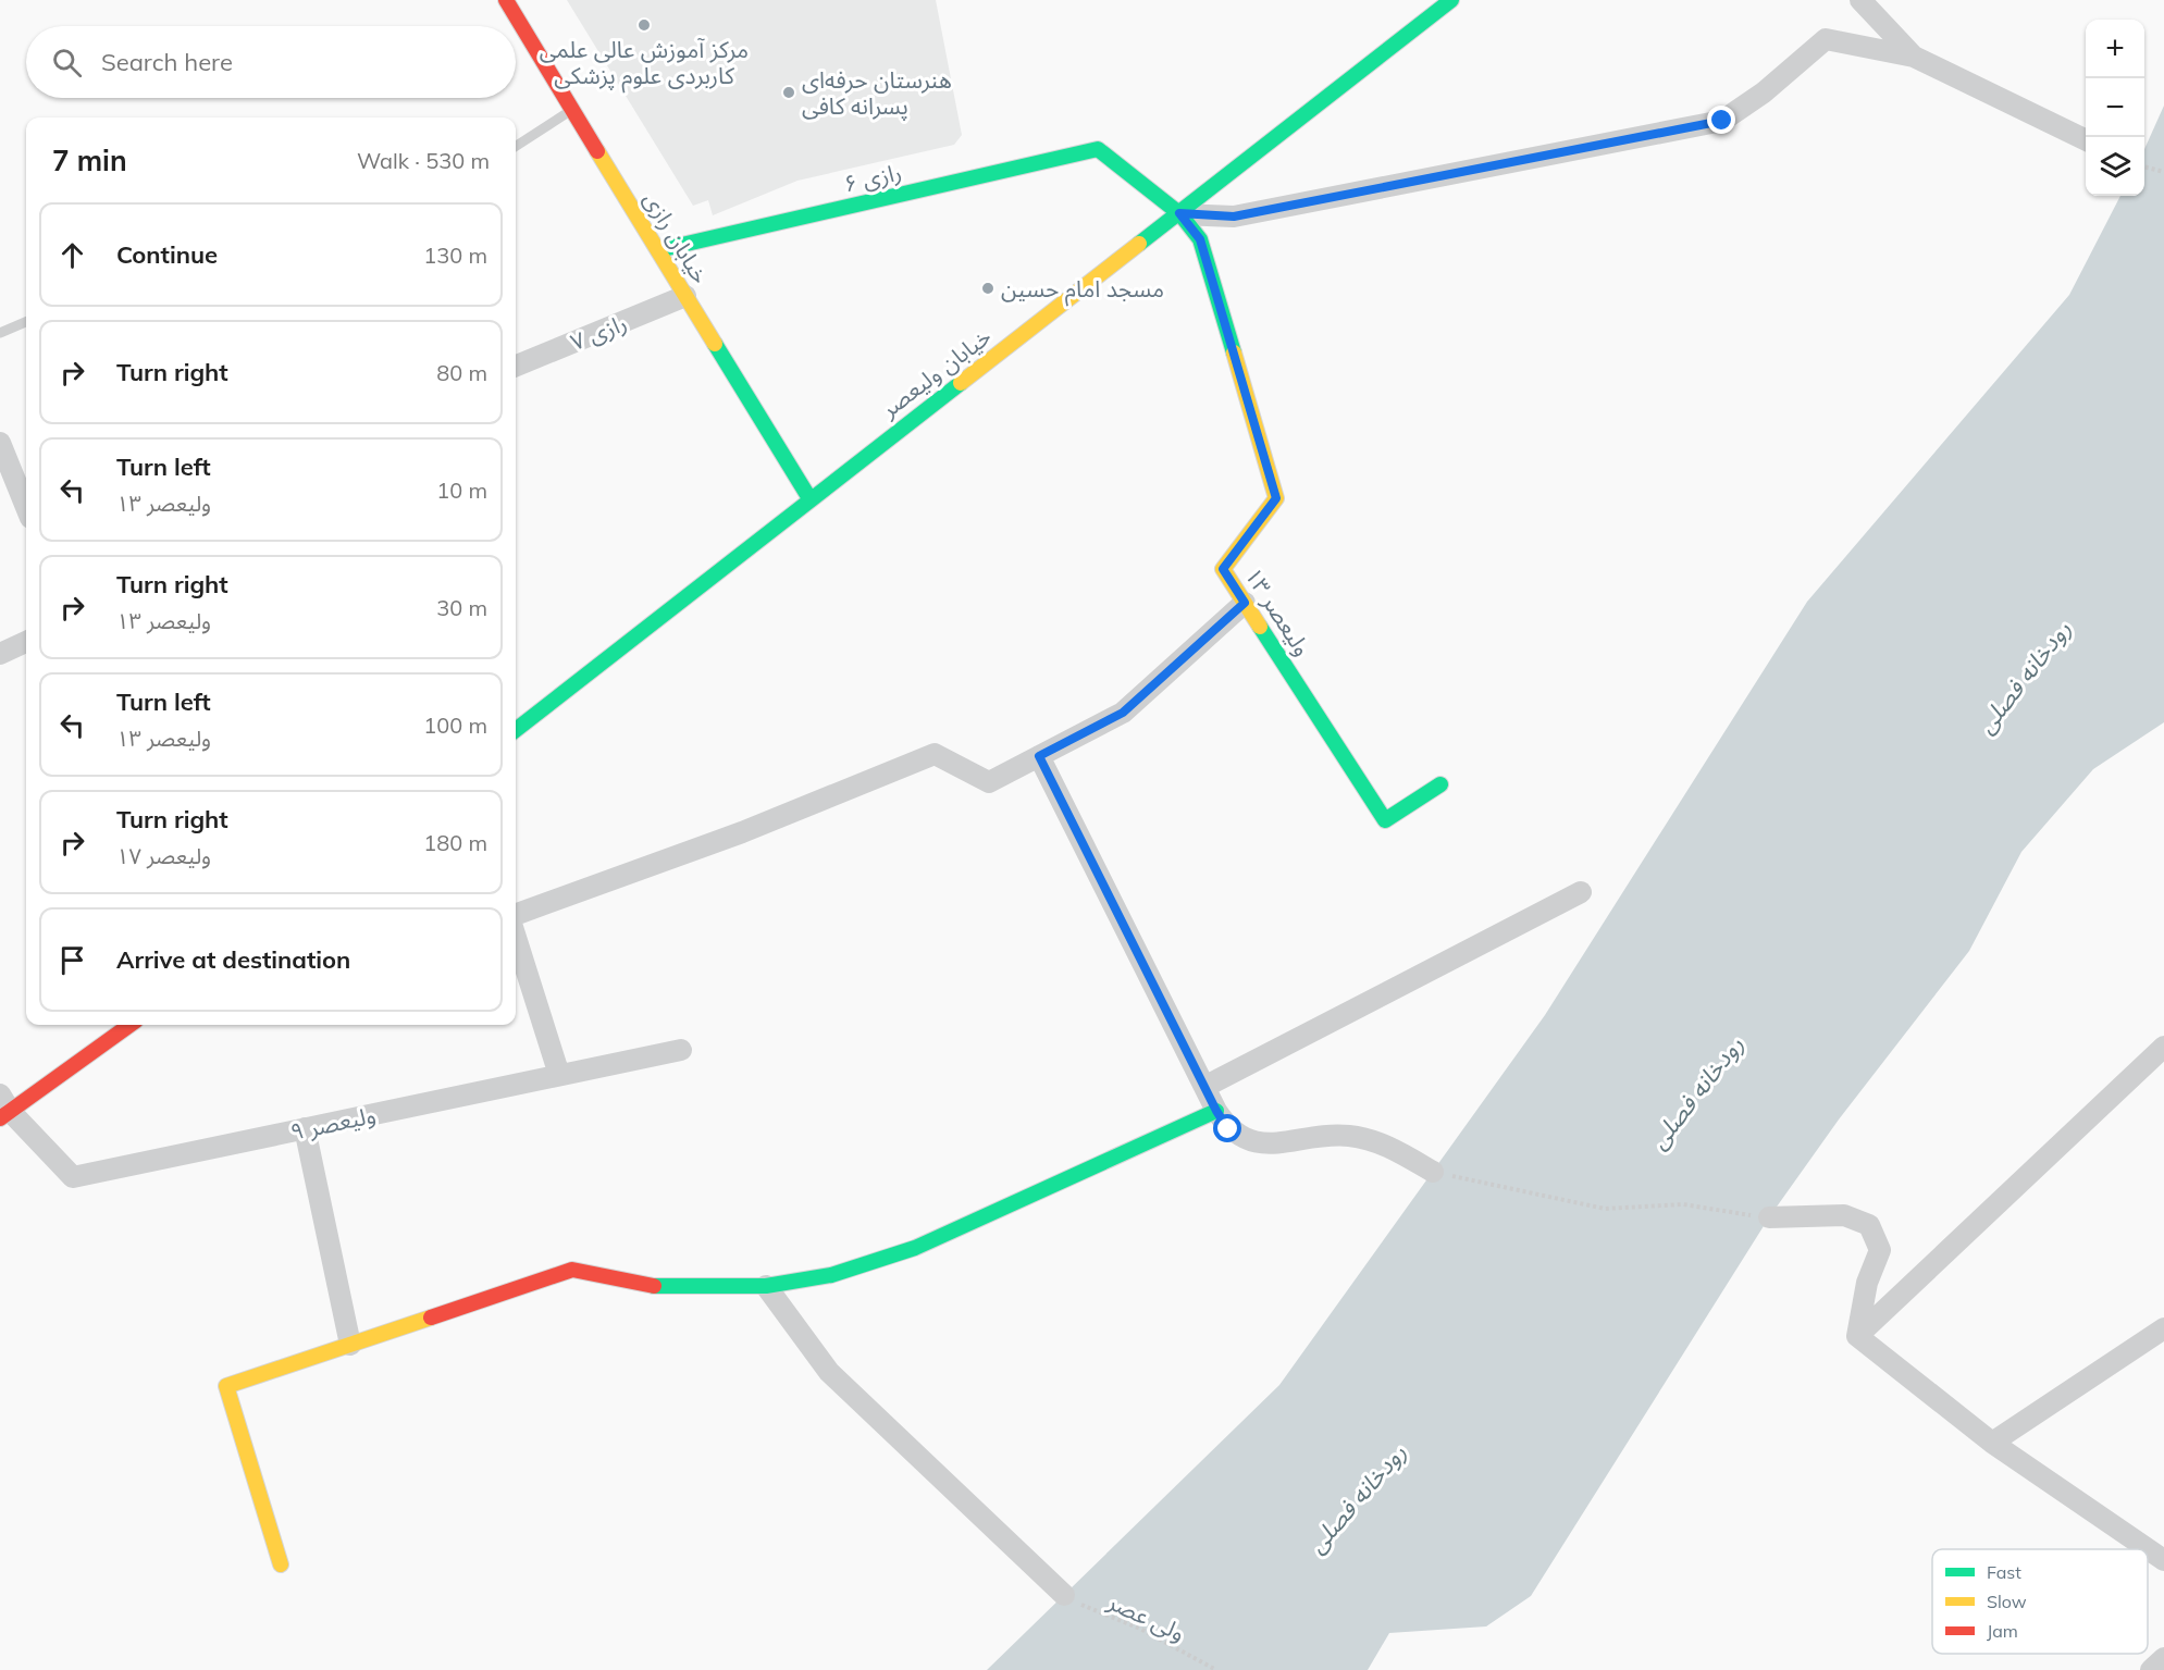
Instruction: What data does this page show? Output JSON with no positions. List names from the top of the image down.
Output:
{
  "streets": {
    "street": [
      "رازی ۶",
      "خیابان رازی",
      "رازی ۷",
      "خیابان ولیعصر",
      "ولیعصر ۱۳",
      "ولیعصر ۹"
    ],
    "path": ["ولی عصر"]
  },
  "crossings": [
    ["رازی ۶", "خیابان رازی"],
    ["رازی ۶", "خیابان ولیعصر"],
    ["رازی ۶", "ولیعصر ۱۳"],
    ["خیابان رازی", "رازی ۷"],
    ["خیابان رازی", "خیابان ولیعصر"],
    ["خیابان ولیعصر", "ولیعصر ۱۳"]
  ],
  "water": ["رودخانه فصلی"],
  "places": ["مرکز آموزش عالی علمی کاربردی علوم پزشکی", "هنرستان حرفه‌ای پسرانه کافی", "مسجد امام حسین"],
  "legend": ["Fast", "Slow", "Jam"],
  "page": {
    "map_buttons": ["+", "−"],
    "search": "Search here",
    "heading": ["7 min", "Walk · 530 m"],
    "list": [
      ["Continue", "130 m"],
      ["Turn right", "80 m"],
      ["Turn left", "ولیعصر ۱۳", "10 m"],
      ["Turn right", "ولیعصر ۱۳", "30 m"],
      ["Turn left", "ولیعصر ۱۳", "100 m"],
      ["Turn right", "ولیعصر ۱۷", "180 m"],
      "Arrive at destination"
    ]
  }
}
